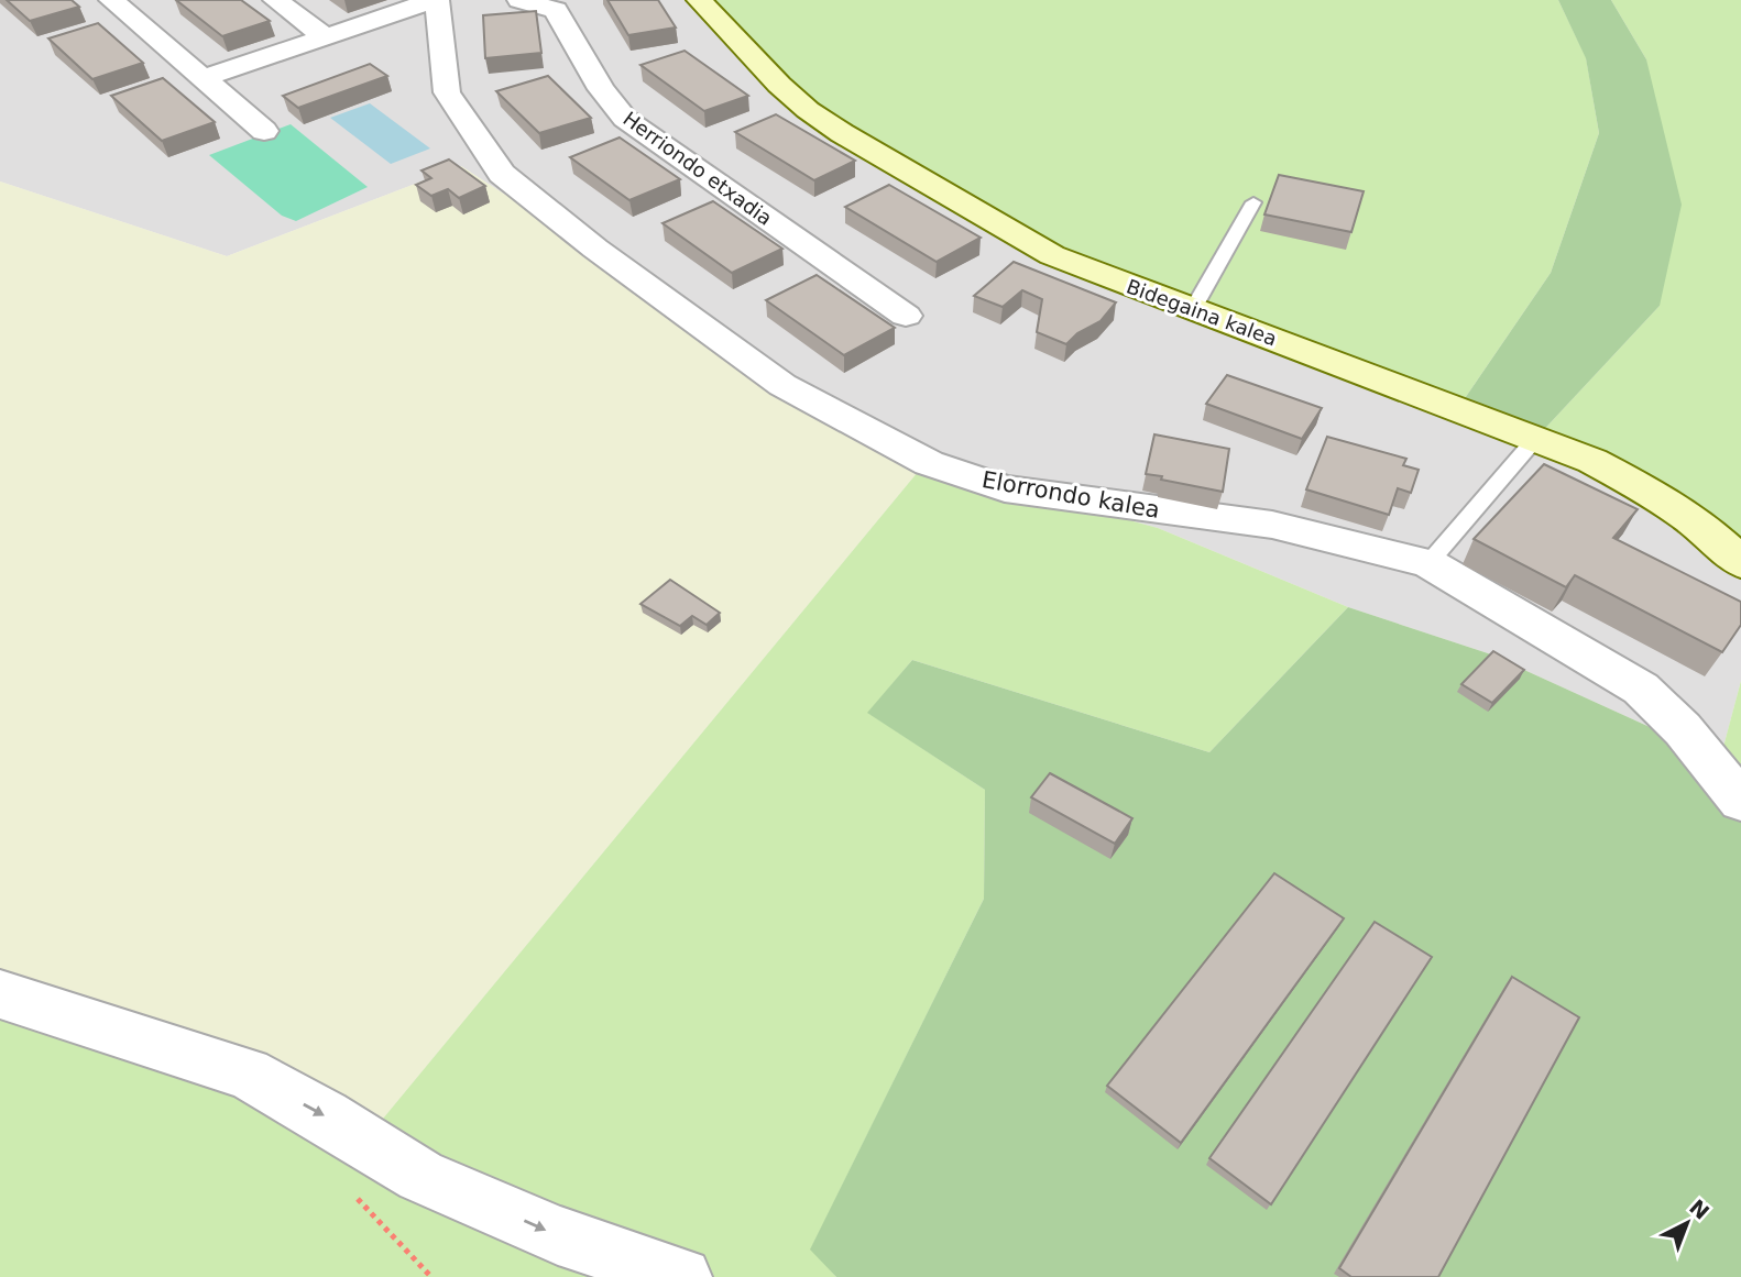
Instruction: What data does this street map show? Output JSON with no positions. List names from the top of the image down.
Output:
{
  "streets": {
    "street": ["Herriondo etxadia", "Bidegaina kalea", "Elorrondo kalea"]
  },
  "north": "top right"
}
